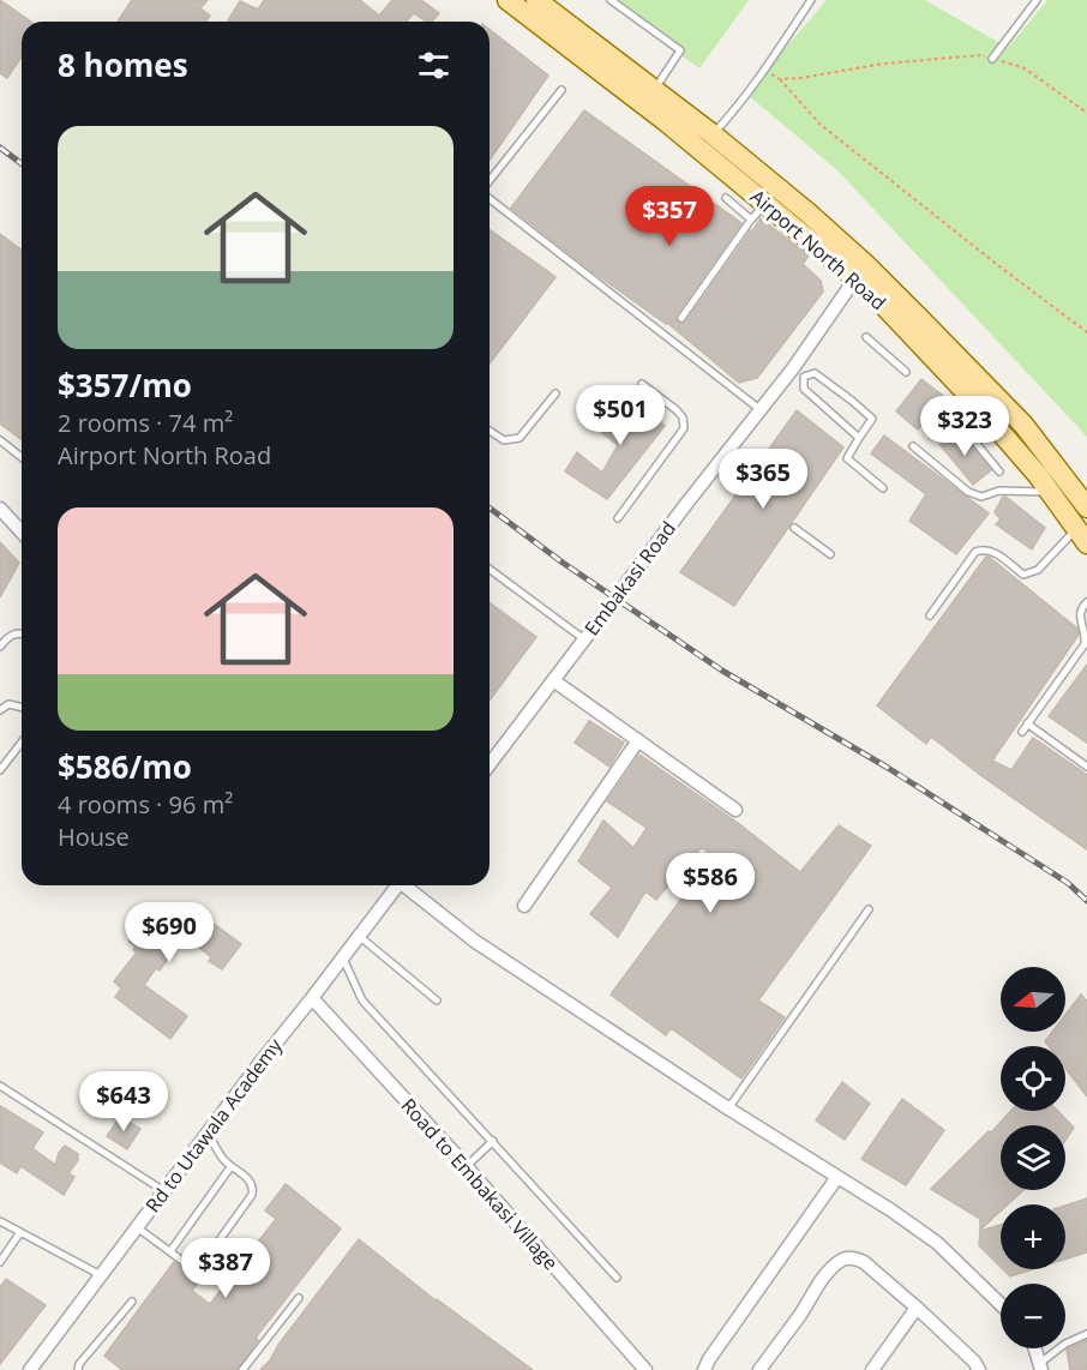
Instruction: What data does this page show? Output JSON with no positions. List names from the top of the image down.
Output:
{
  "streets": {
    "main road": ["Airport North Road"],
    "street": ["Embakasi Road", "Rd to Utawala Academy", "Road to Embakasi Village"]
  },
  "crossings": [
    ["Airport North Road", "Embakasi Road"],
    ["Rd to Utawala Academy", "Road to Embakasi Village"]
  ],
  "north": "left",
  "page": {
    "heading": "8 homes",
    "list": [
      {
        "name": "$357/mo",
        "note": "2 rooms · 74 m² · Airport North Road"
      },
      {
        "name": "$586/mo",
        "note": "4 rooms · 96 m² · House"
      }
    ],
    "price": [
      "$357",
      "$501",
      "$323",
      "$365",
      "$586",
      "$690",
      "$643",
      "$387"
    ],
    "map_buttons": ["+", "−"]
  }
}
